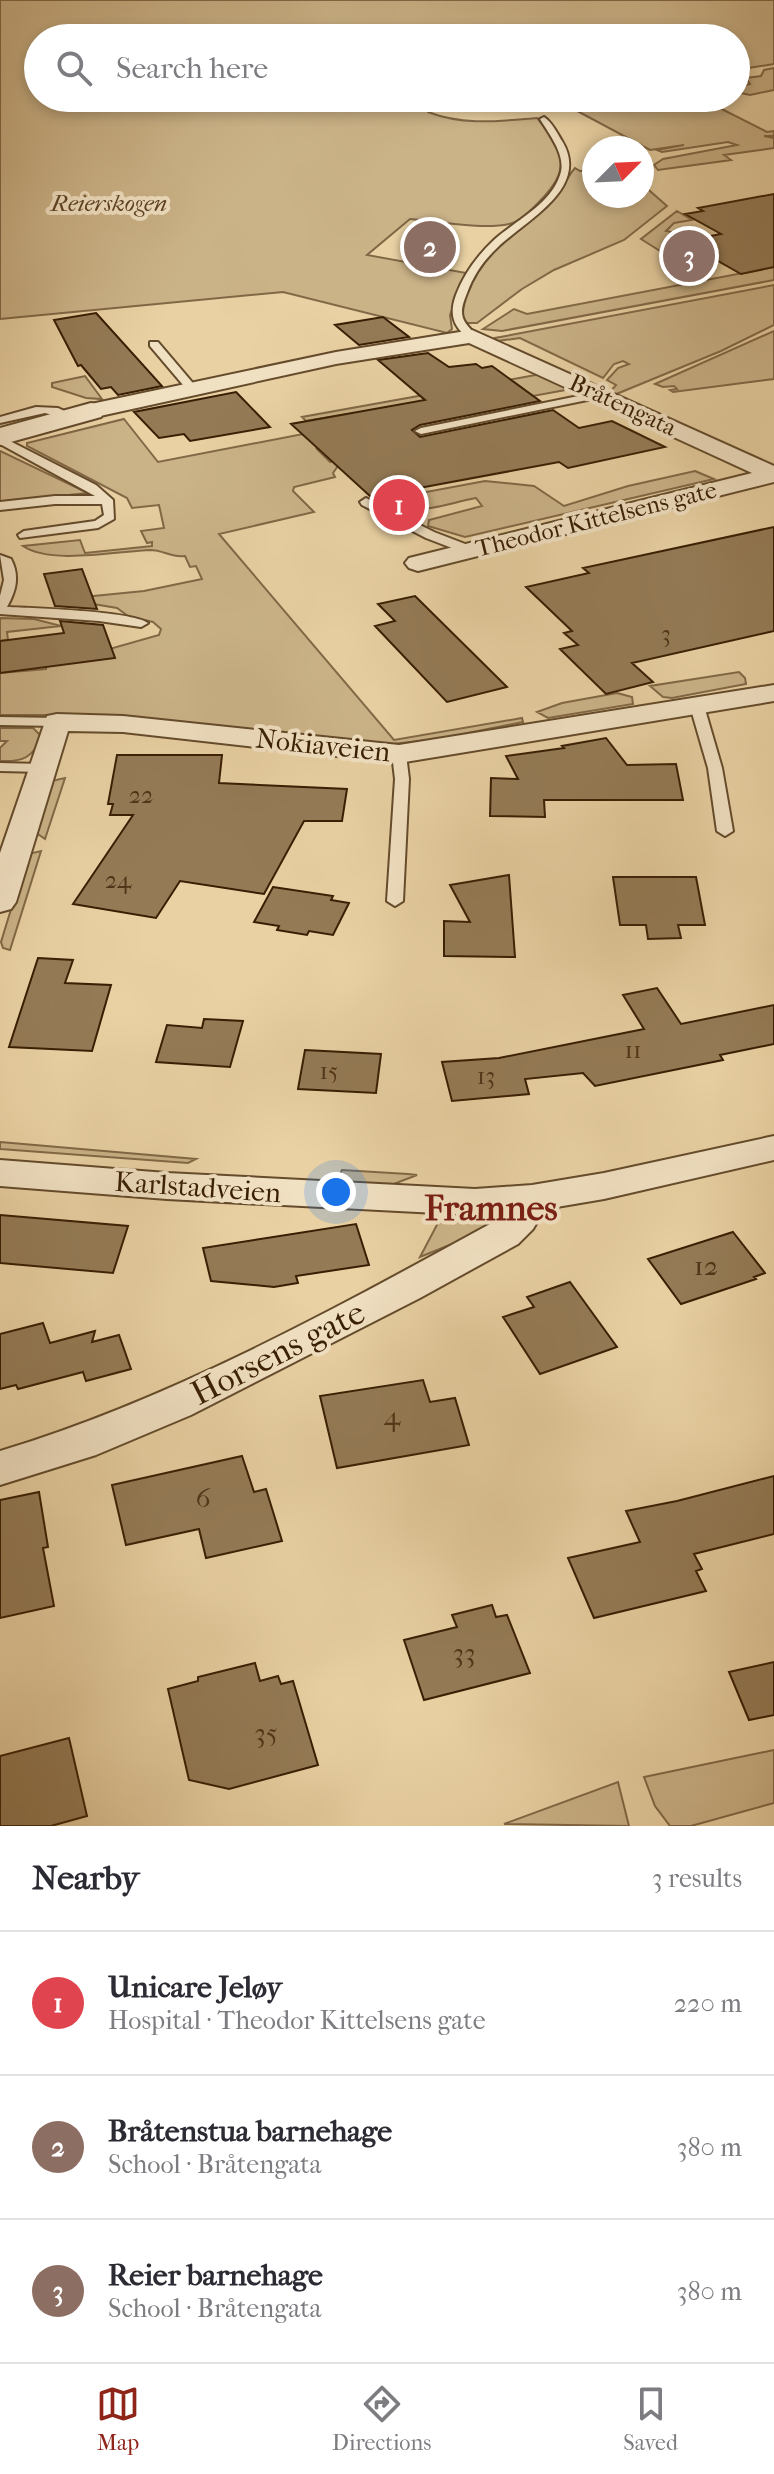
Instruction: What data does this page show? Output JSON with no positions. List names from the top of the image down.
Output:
{
  "streets": {
    "street": [
      "Bråtengata",
      "Theodor Kittelsens gate",
      "Nokiaveien",
      "Karlstadveien",
      "Horsens gate"
    ]
  },
  "crossings": [
    ["Bråtengata", "Theodor Kittelsens gate"],
    ["Karlstadveien", "Horsens gate"]
  ],
  "districts": ["Framnes"],
  "parks": ["Reierskogen"],
  "house_numbers": [
    "3",
    "22",
    "24",
    "11",
    "15",
    "13",
    "12",
    "4",
    "6",
    "33",
    "35"
  ],
  "north": "top right",
  "page": {
    "search": "Search here",
    "pins": ["2", "3", "1"],
    "heading": ["Nearby", "3 results"],
    "list": [
      {
        "mark": "1",
        "name": "Unicare Jeløy",
        "note": "Hospital · Theodor Kittelsens gate",
        "value": "220 m"
      },
      {
        "mark": "2",
        "name": "Bråtenstua barnehage",
        "note": "School · Bråtengata",
        "value": "380 m"
      },
      {
        "mark": "3",
        "name": "Reier barnehage",
        "note": "School · Bråtengata",
        "value": "380 m"
      }
    ],
    "nav": ["Map", "Directions", "Saved"]
  }
}
